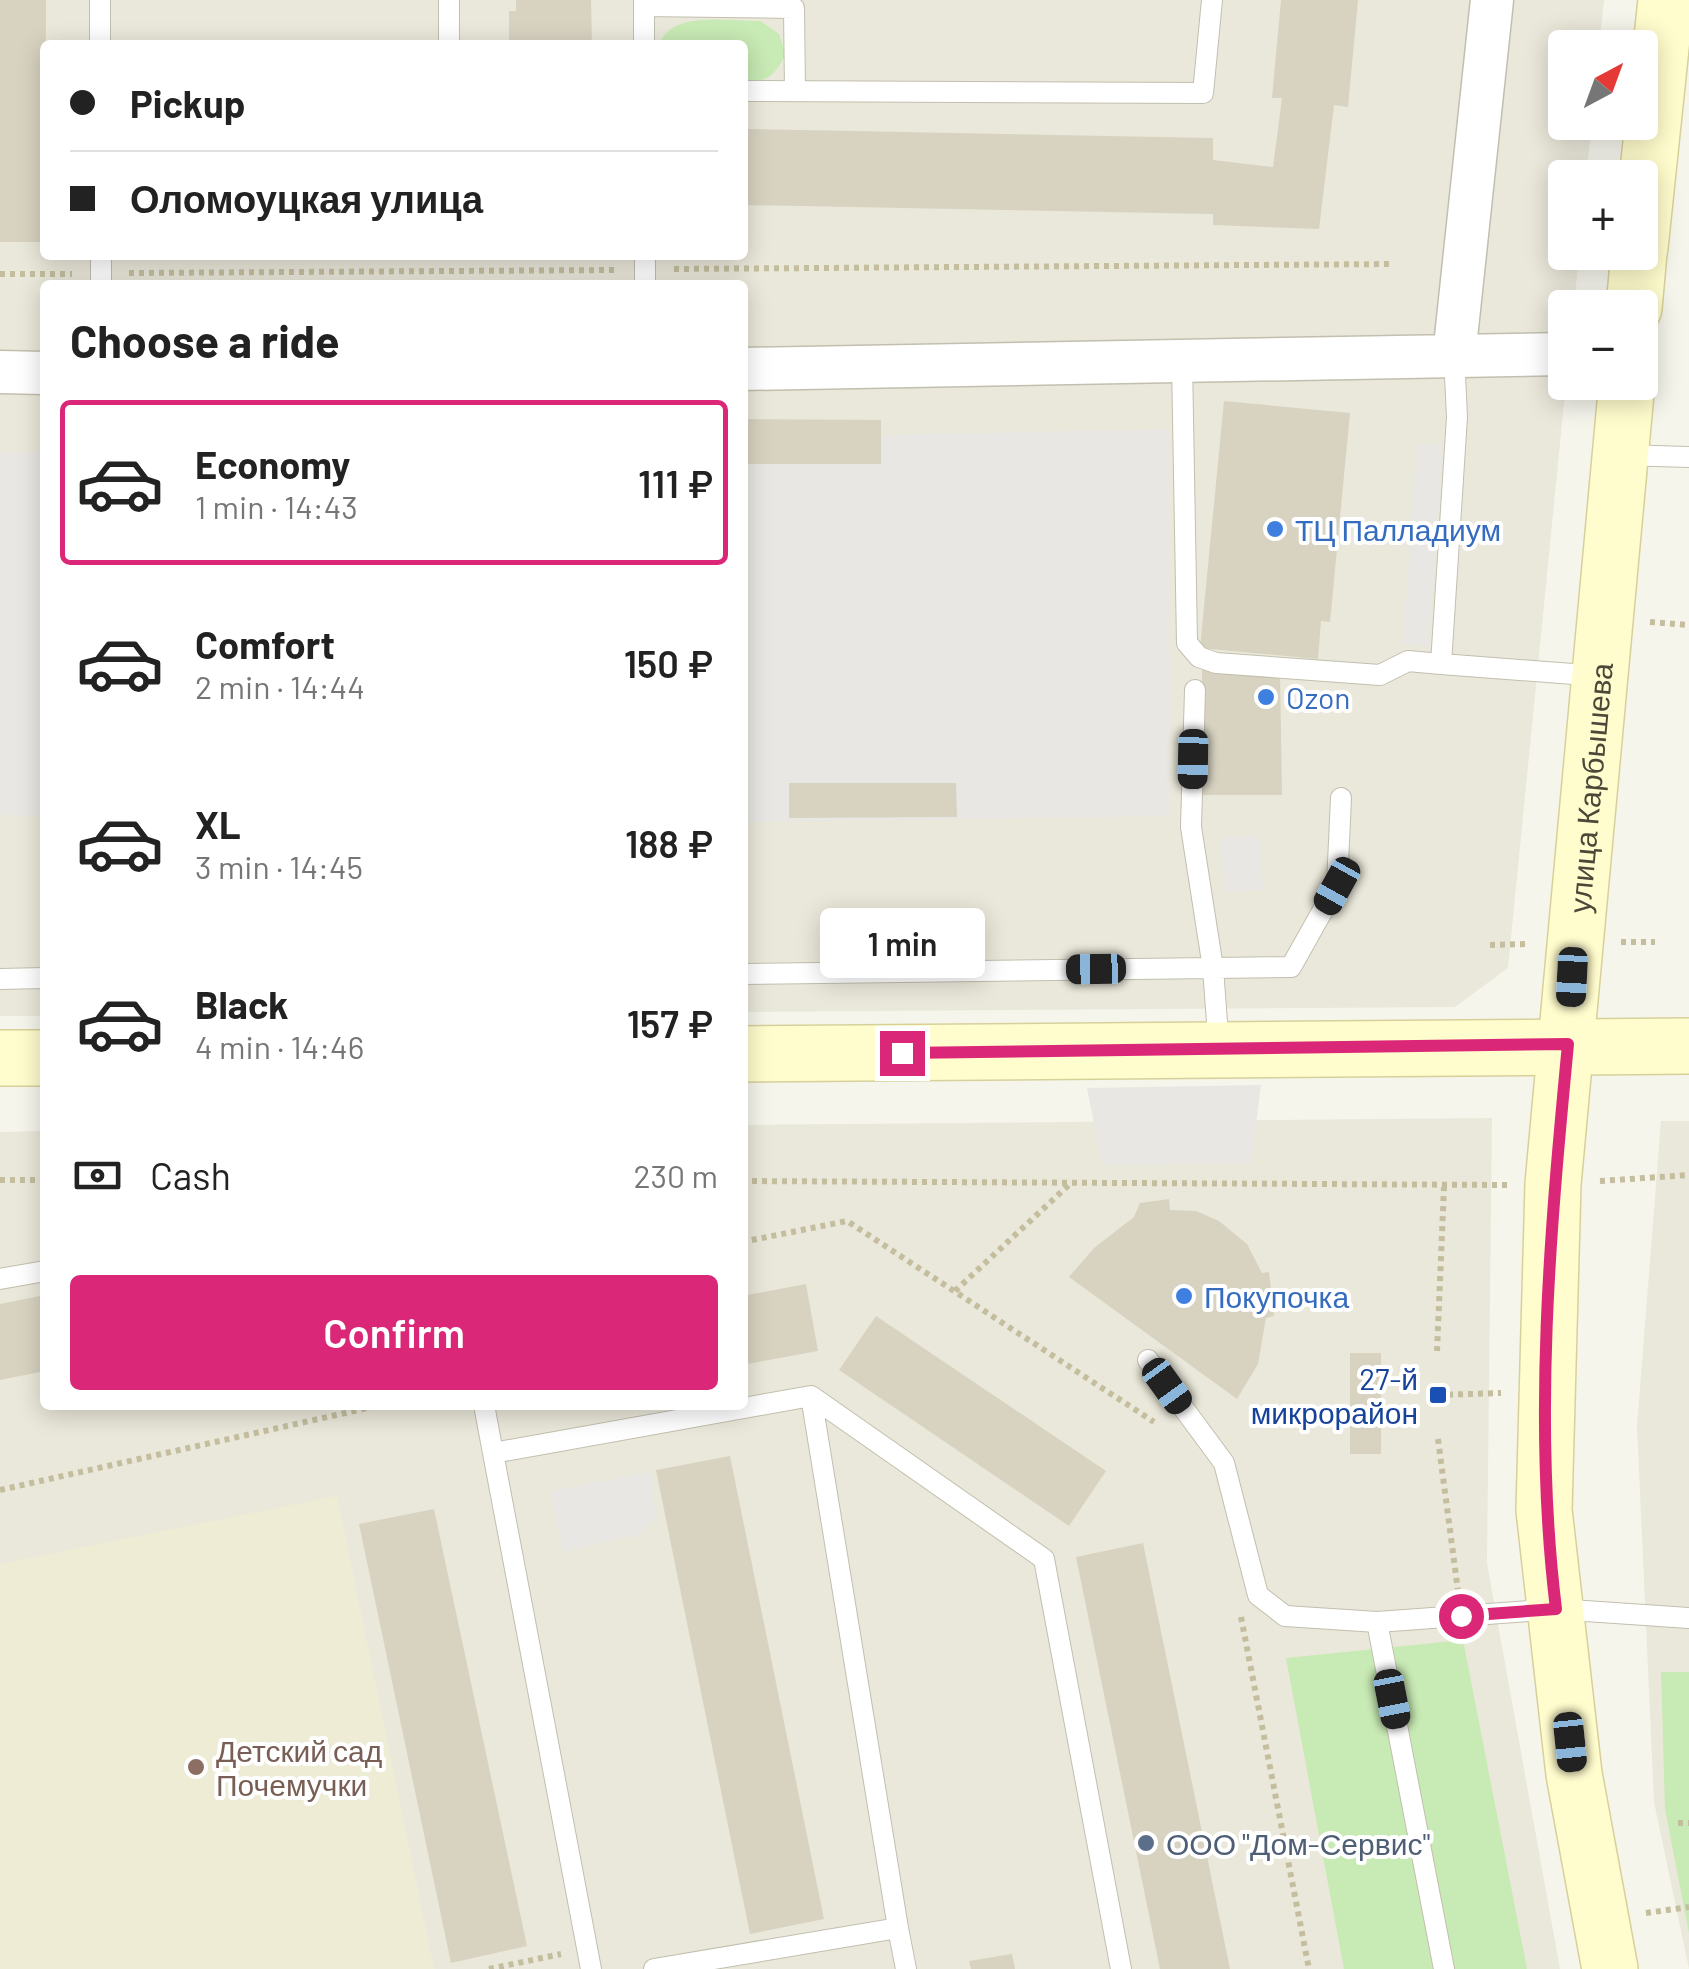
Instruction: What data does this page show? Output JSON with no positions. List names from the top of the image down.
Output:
{
  "streets": {
    "street": ["улица Карбышева"]
  },
  "places": {
    "other": [
      "ТЦ Палладиум",
      "Ozon",
      "Покупочка",
      "Детский сад Почемучки",
      "ООО \"Дом-Сервис\""
    ],
    "transit": ["27-й микрорайон"]
  },
  "north": "top right",
  "page": {
    "map_buttons": ["+", "−"],
    "banner": ["Pickup", "Оломоуцкая улица"],
    "heading": "Choose a ride",
    "list": [
      {
        "name": "Economy",
        "note": "1 min · 14:43",
        "value": "111 ₽"
      },
      {
        "name": "Comfort",
        "note": "2 min · 14:44",
        "value": "150 ₽"
      },
      {
        "name": "XL",
        "note": "3 min · 14:45",
        "value": "188 ₽"
      },
      {
        "name": "Black",
        "note": "4 min · 14:46",
        "value": "157 ₽"
      }
    ],
    "bubble": "1 min",
    "pay": ["Cash", "230 m"],
    "buttons": "Confirm"
  }
}
